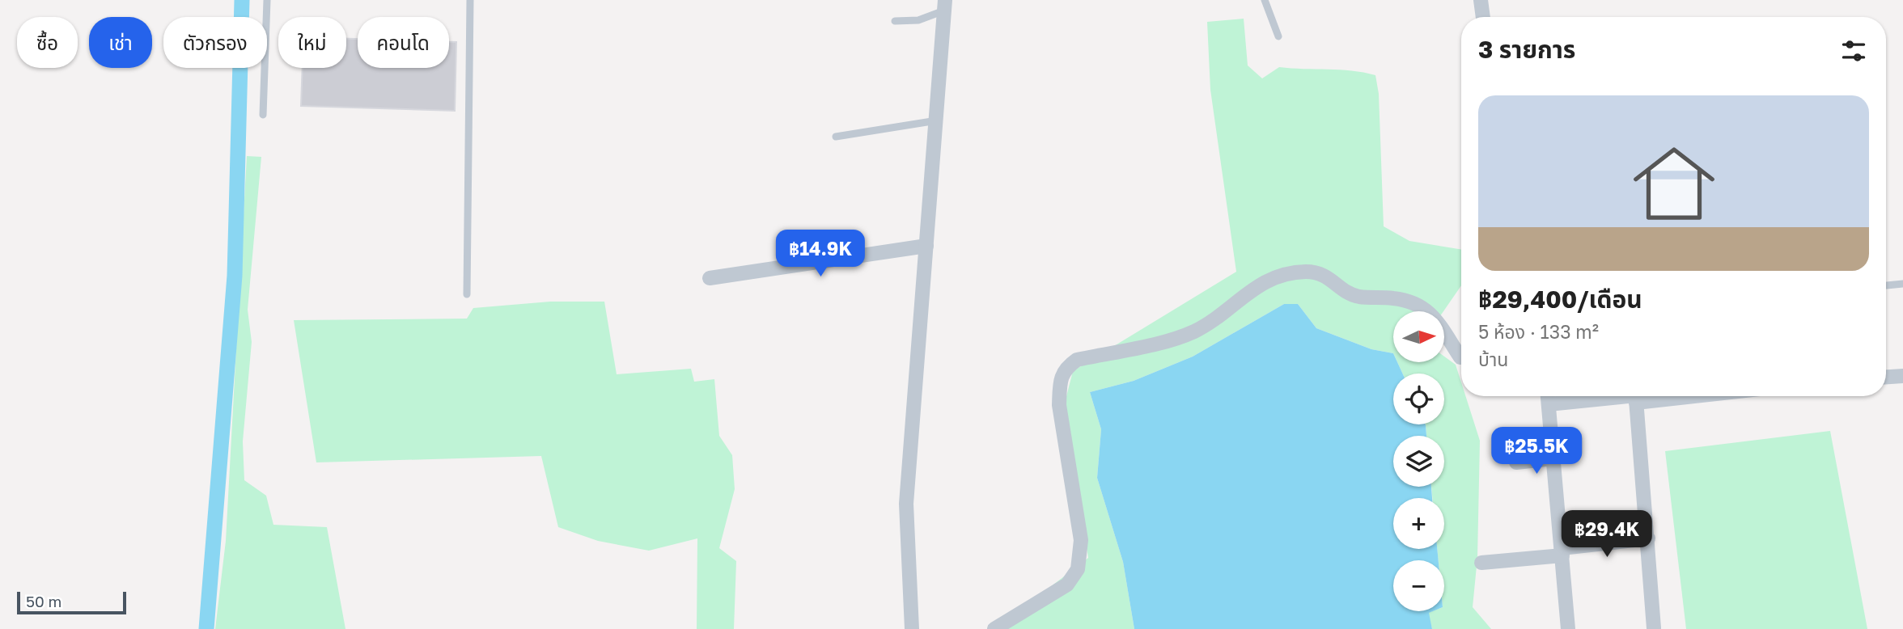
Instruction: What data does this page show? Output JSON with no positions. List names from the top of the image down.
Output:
{
  "scale_bar": "50 m",
  "north": "right",
  "page": {
    "chip": [
      "ซื้อ",
      "เช่า",
      "ตัวกรอง",
      "ใหม่",
      "คอนโด"
    ],
    "heading": "3 รายการ",
    "list": [
      {
        "name": "฿29,400/เดือน",
        "note": "5 ห้อง · 133 m² · บ้าน"
      }
    ],
    "price": ["฿14.9K", "฿25.5K", "฿29.4K"],
    "map_buttons": ["+", "−"],
    "scale": "50 m"
  }
}
